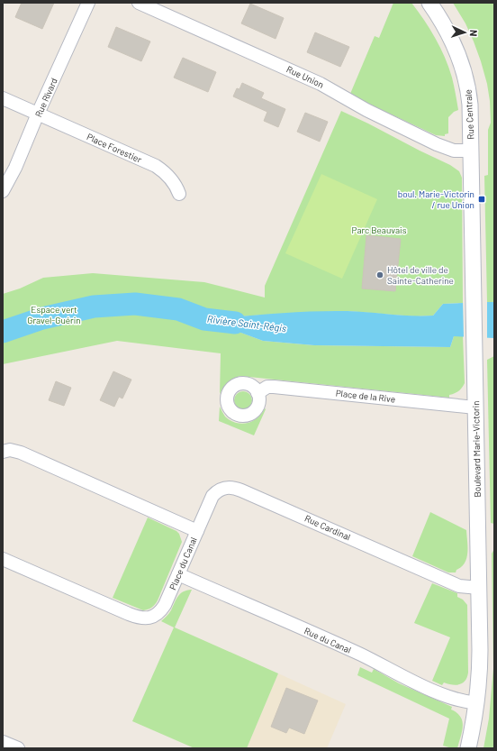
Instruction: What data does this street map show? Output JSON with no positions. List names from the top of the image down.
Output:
{
  "streets": {
    "street": [
      "Rue Union",
      "Rue Rivard",
      "Rue Centrale",
      "Place Forestier",
      "Place de la Rive",
      "Boulevard Marie-Victorin",
      "Rue Cardinal",
      "Place du Canal",
      "Rue du Canal"
    ]
  },
  "crossings": [
    ["Rue Union", "Rue Centrale"],
    ["Rue Union", "Boulevard Marie-Victorin"],
    ["Rue Rivard", "Place Forestier"],
    ["Rue Centrale", "Boulevard Marie-Victorin"],
    ["Place de la Rive", "Boulevard Marie-Victorin"],
    ["Boulevard Marie-Victorin", "Rue Cardinal"],
    ["Boulevard Marie-Victorin", "Rue du Canal"],
    ["Rue Cardinal", "Place du Canal"],
    ["Place du Canal", "Rue du Canal"]
  ],
  "water": ["Rivière Saint-Régis"],
  "parks": ["Parc Beauvais", "Espace vert Gravel-Guérin"],
  "places": {
    "transit": ["boul. Marie-Victorin / rue Union"],
    "other": ["Hôtel de ville de Sainte-Catherine"]
  },
  "north": "right"
}
